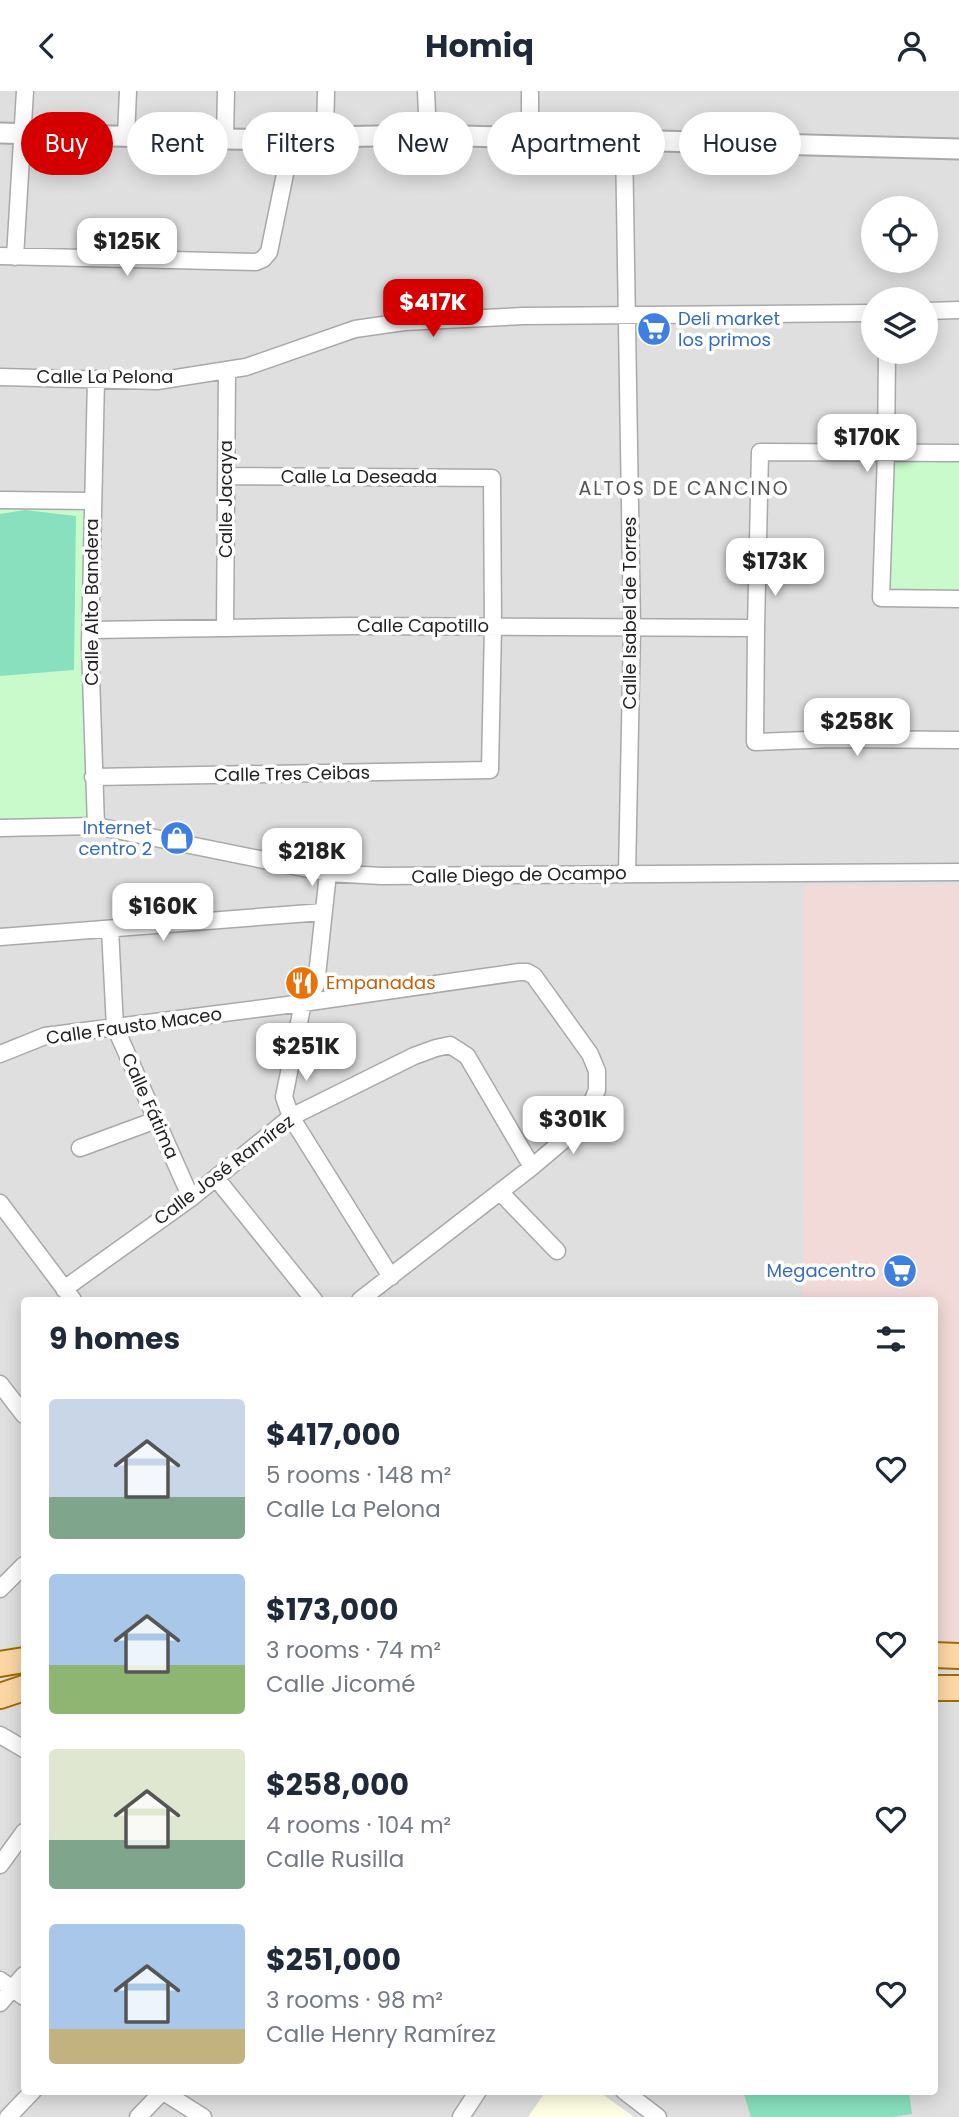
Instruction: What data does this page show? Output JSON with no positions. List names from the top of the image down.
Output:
{
  "streets": {
    "street": [
      "Calle La Pelona",
      "Calle La Deseada",
      "Calle Jacaya",
      "Calle Alto Bandera",
      "Calle Isabel de Torres",
      "Calle Capotillo",
      "Calle Tres Ceibas",
      "Calle Diego de Ocampo",
      "Calle Fausto Maceo",
      "Calle Fátima",
      "Calle José Ramírez"
    ]
  },
  "crossings": [
    ["Calle La Pelona", "Calle Jacaya"],
    ["Calle La Pelona", "Calle Alto Bandera"],
    ["Calle La Pelona", "Calle Isabel de Torres"],
    ["Calle La Deseada", "Calle Jacaya"],
    ["Calle La Deseada", "Calle Capotillo"],
    ["Calle La Deseada", "Calle Tres Ceibas"],
    ["Calle Jacaya", "Calle Capotillo"],
    ["Calle Alto Bandera", "Calle Capotillo"],
    ["Calle Alto Bandera", "Calle Tres Ceibas"],
    ["Calle Alto Bandera", "Calle Diego de Ocampo"],
    ["Calle Isabel de Torres", "Calle Capotillo"],
    ["Calle Isabel de Torres", "Calle Diego de Ocampo"],
    ["Calle Capotillo", "Calle Tres Ceibas"],
    ["Calle Fausto Maceo", "Calle Fátima"],
    ["Calle Fausto Maceo", "Calle José Ramírez"],
    ["Calle Fátima", "Calle José Ramírez"]
  ],
  "districts": ["ALTOS DE CANCINO"],
  "places": {
    "supermarket": ["Deli market los primos", "Megacentro"],
    "shop": ["Internet centro 2"],
    "restaurant": ["Empanadas"]
  },
  "page": {
    "header": "Homiq",
    "chip": [
      "Buy",
      "Rent",
      "Filters",
      "New",
      "Apartment",
      "House"
    ],
    "price": [
      "$125K",
      "$417K",
      "$170K",
      "$173K",
      "$258K",
      "$218K",
      "$160K",
      "$251K",
      "$301K"
    ],
    "heading": "9 homes",
    "list": [
      {
        "name": "$417,000",
        "note": "5 rooms · 148 m² · Calle La Pelona"
      },
      {
        "name": "$173,000",
        "note": "3 rooms · 74 m² · Calle Jicomé"
      },
      {
        "name": "$258,000",
        "note": "4 rooms · 104 m² · Calle Rusilla"
      },
      {
        "name": "$251,000",
        "note": "3 rooms · 98 m² · Calle Henry Ramírez"
      }
    ]
  }
}
